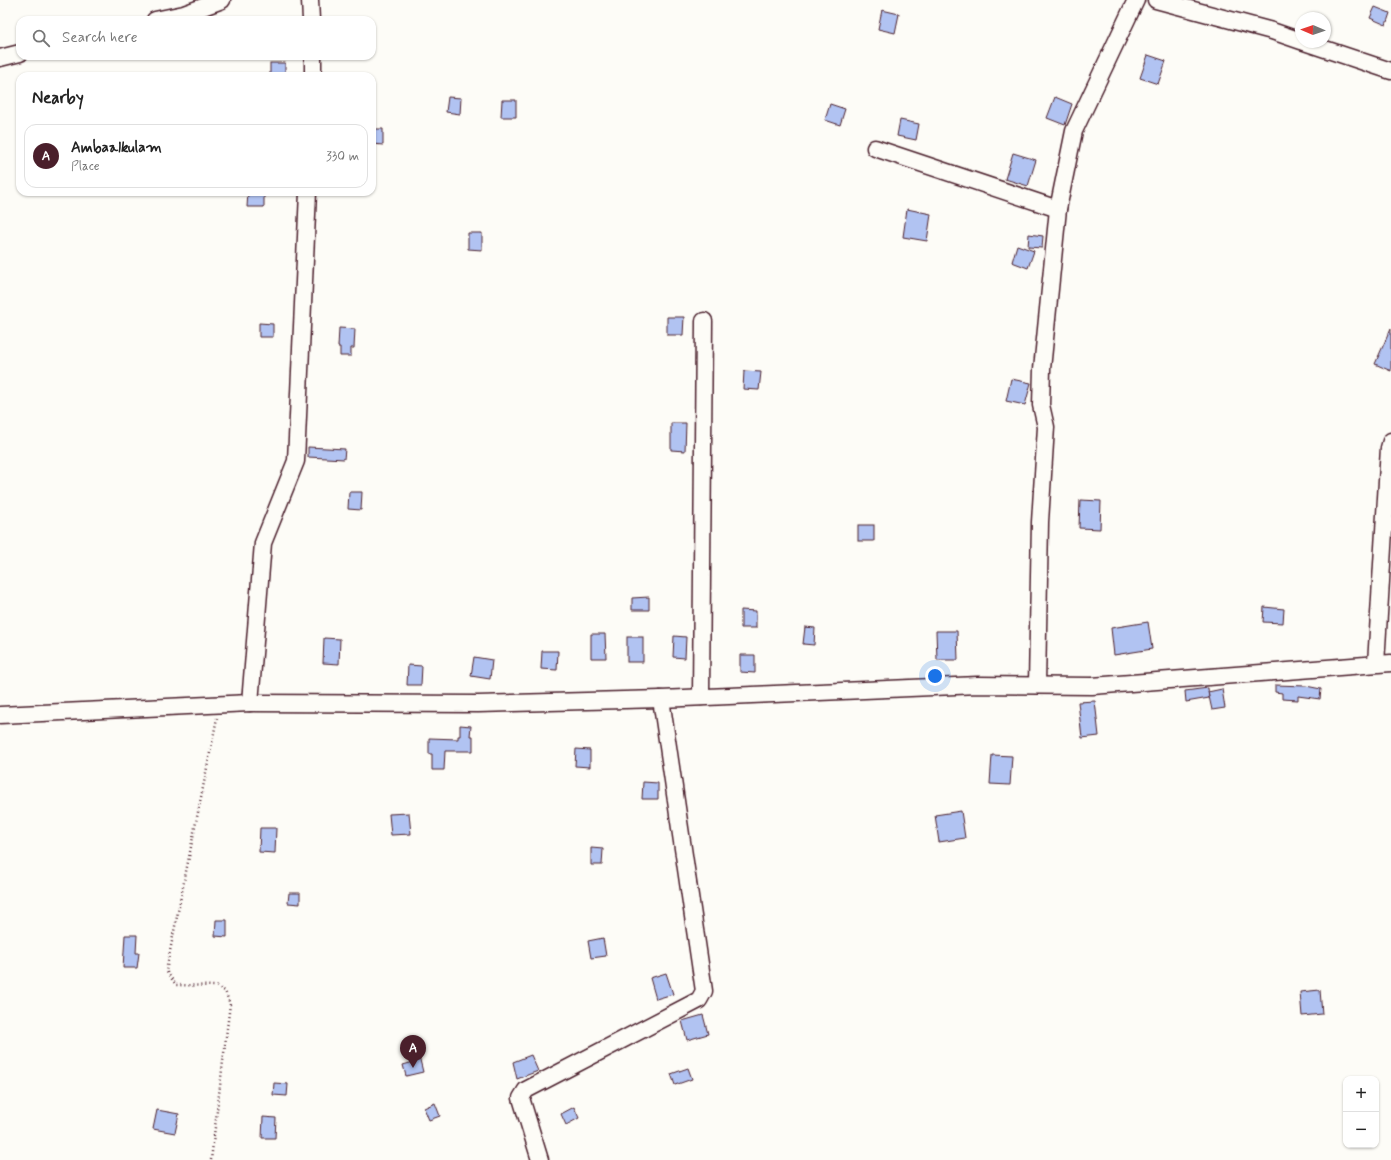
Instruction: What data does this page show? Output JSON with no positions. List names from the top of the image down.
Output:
{
  "north": "left",
  "page": {
    "search": "Search here",
    "heading": "Nearby",
    "list": [
      {
        "mark": "A",
        "name": "Ambaalkulam",
        "note": "Place",
        "value": "330 m"
      }
    ],
    "pins": "A",
    "map_buttons": ["+", "−"]
  }
}
